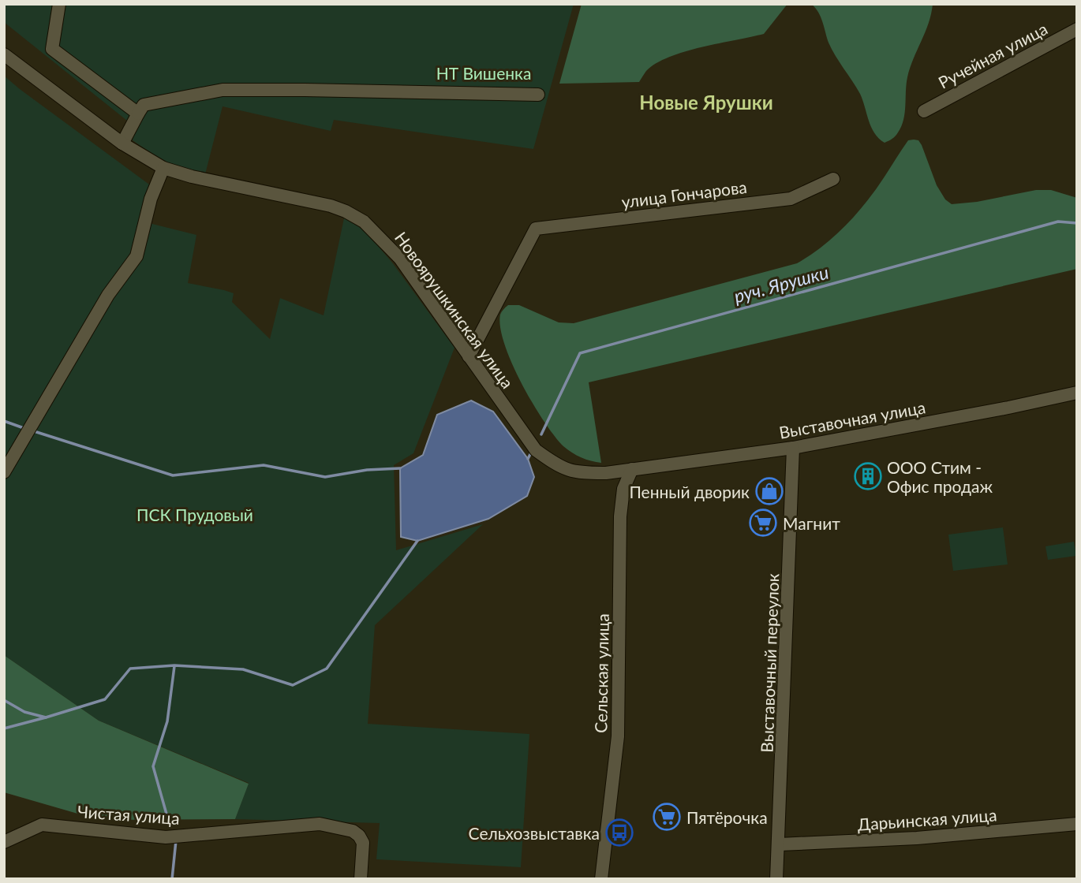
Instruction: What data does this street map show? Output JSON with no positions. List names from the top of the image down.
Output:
{
  "streets": {
    "street": [
      "Ручейная улица",
      "улица Гончарова",
      "Новоярушкинская улица",
      "Выставочная улица",
      "Выставочный переулок",
      "Сельская улица",
      "Чистая улица",
      "Дарьинская улица"
    ]
  },
  "crossings": [
    ["улица Гончарова", "Новоярушкинская улица"],
    ["Новоярушкинская улица", "Выставочная улица"],
    ["Новоярушкинская улица", "Сельская улица"],
    ["Выставочная улица", "Выставочный переулок"],
    ["Выставочная улица", "Сельская улица"],
    ["Выставочный переулок", "Дарьинская улица"]
  ],
  "districts": ["Новые Ярушки"],
  "water": ["руч. Ярушки"],
  "parks": ["НТ Вишенка", "ПСК Прудовый"],
  "places": {
    "building": ["ООО Стим - Офис продаж"],
    "shop": ["Пенный дворик"],
    "supermarket": ["Магнит", "Пятёрочка"],
    "bus stop": ["Сельхозвыставка"]
  }
}
